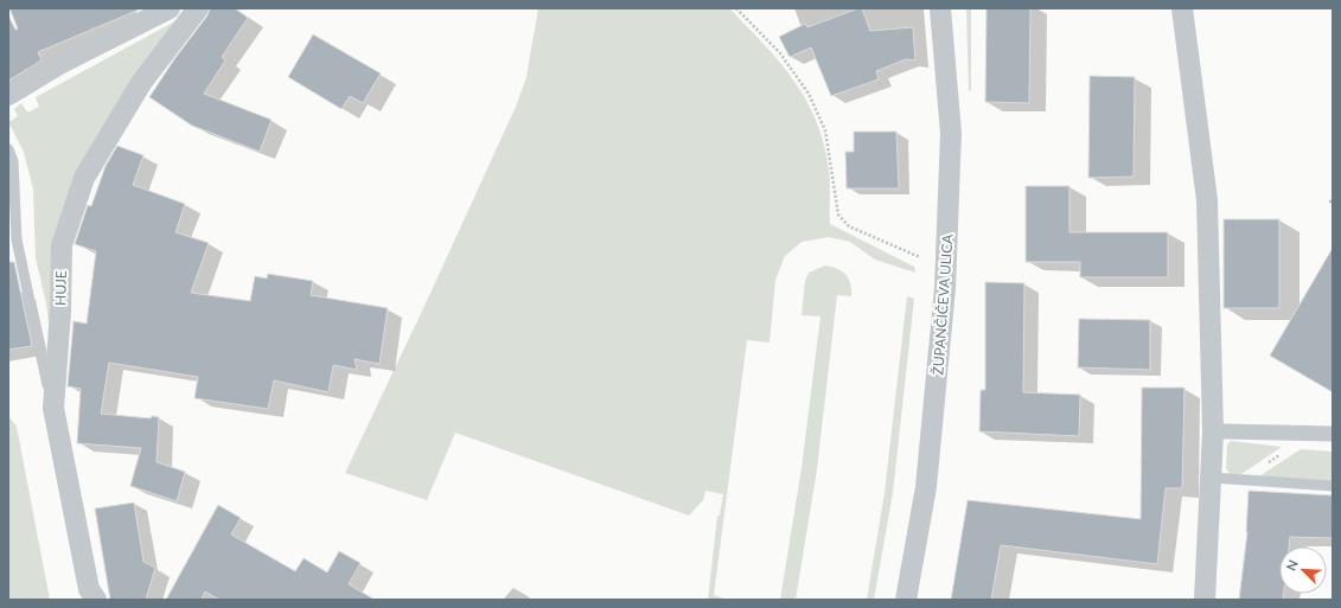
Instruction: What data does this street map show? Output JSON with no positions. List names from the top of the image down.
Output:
{
  "streets": {
    "street": ["HUJE", "ŽUPANČIČEVA ULICA"]
  },
  "north": "top left"
}
